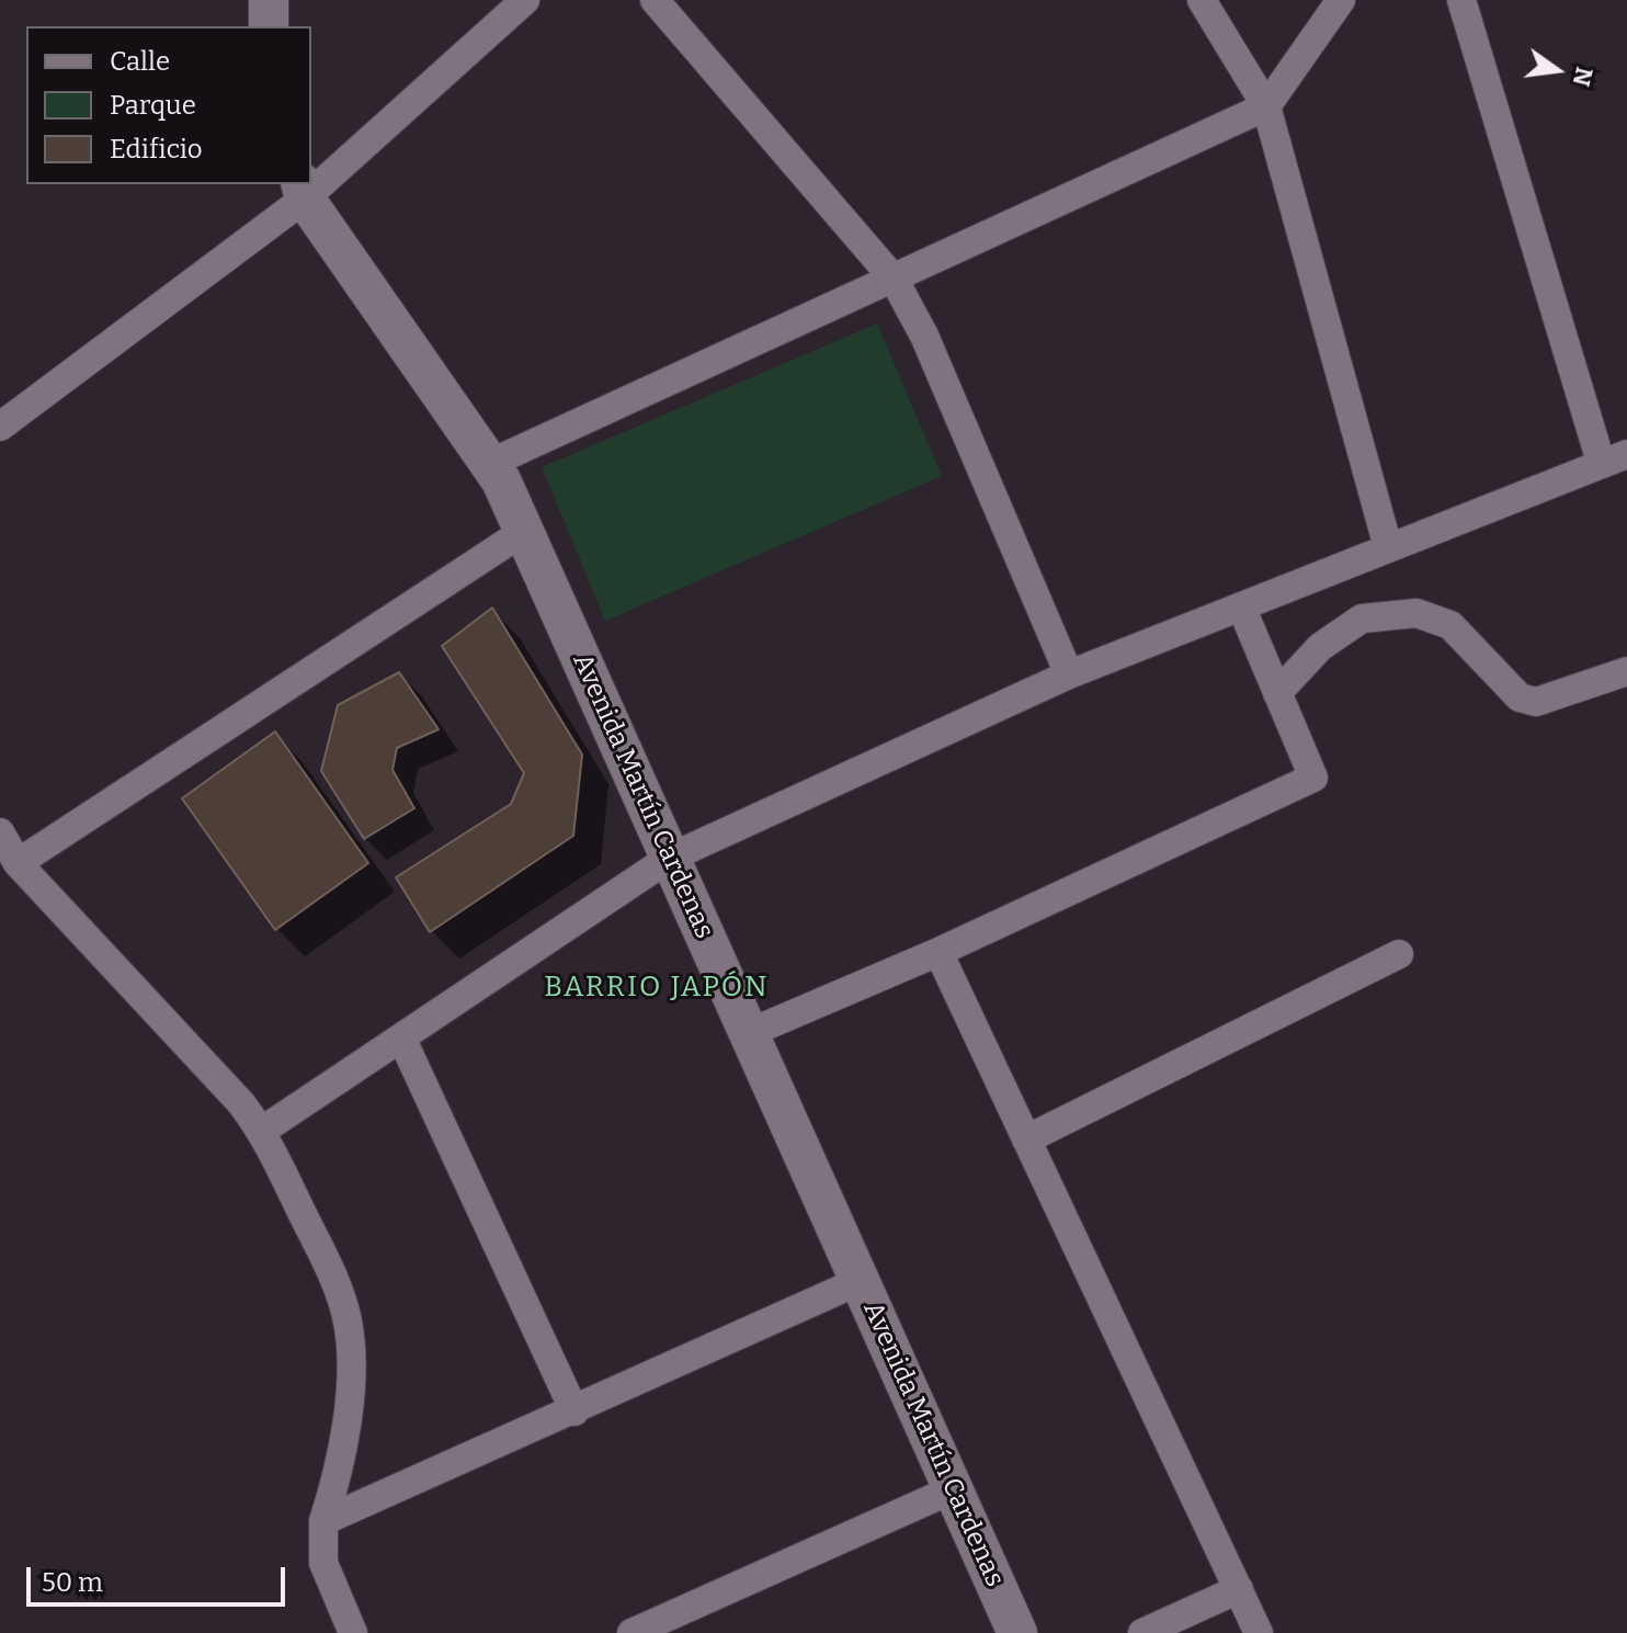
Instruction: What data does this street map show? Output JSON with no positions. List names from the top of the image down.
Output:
{
  "streets": {
    "street": ["Avenida Martín Cardenas"]
  },
  "districts": ["BARRIO JAPÓN"],
  "legend": ["Calle", "Parque", "Edificio"],
  "scale_bar": "50 m",
  "north": "right"
}
